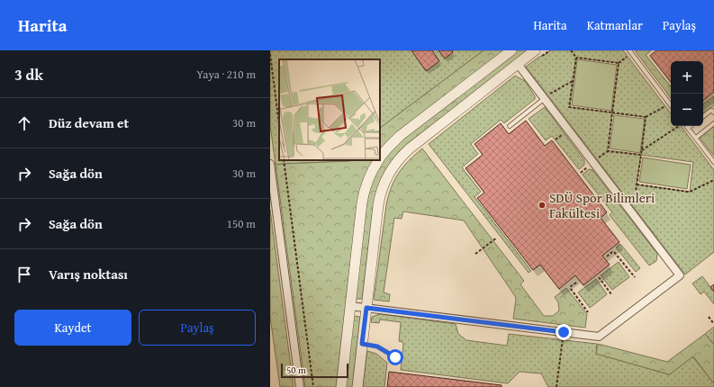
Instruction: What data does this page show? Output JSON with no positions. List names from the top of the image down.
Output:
{
  "places": ["SDÜ Spor Bilimleri Fakültesi"],
  "scale_bar": "50 m",
  "page": {
    "header": "Harita",
    "nav": ["Harita", "Katmanlar", "Paylaş"],
    "heading": ["3 dk", "Yaya · 210 m"],
    "map_buttons": ["+", "−"],
    "list": [
      ["Düz devam et", "30 m"],
      ["Sağa dön", "30 m"],
      ["Sağa dön", "150 m"],
      "Varış noktası"
    ],
    "buttons": ["Kaydet", "Paylaş"],
    "scale": "50 m"
  }
}
